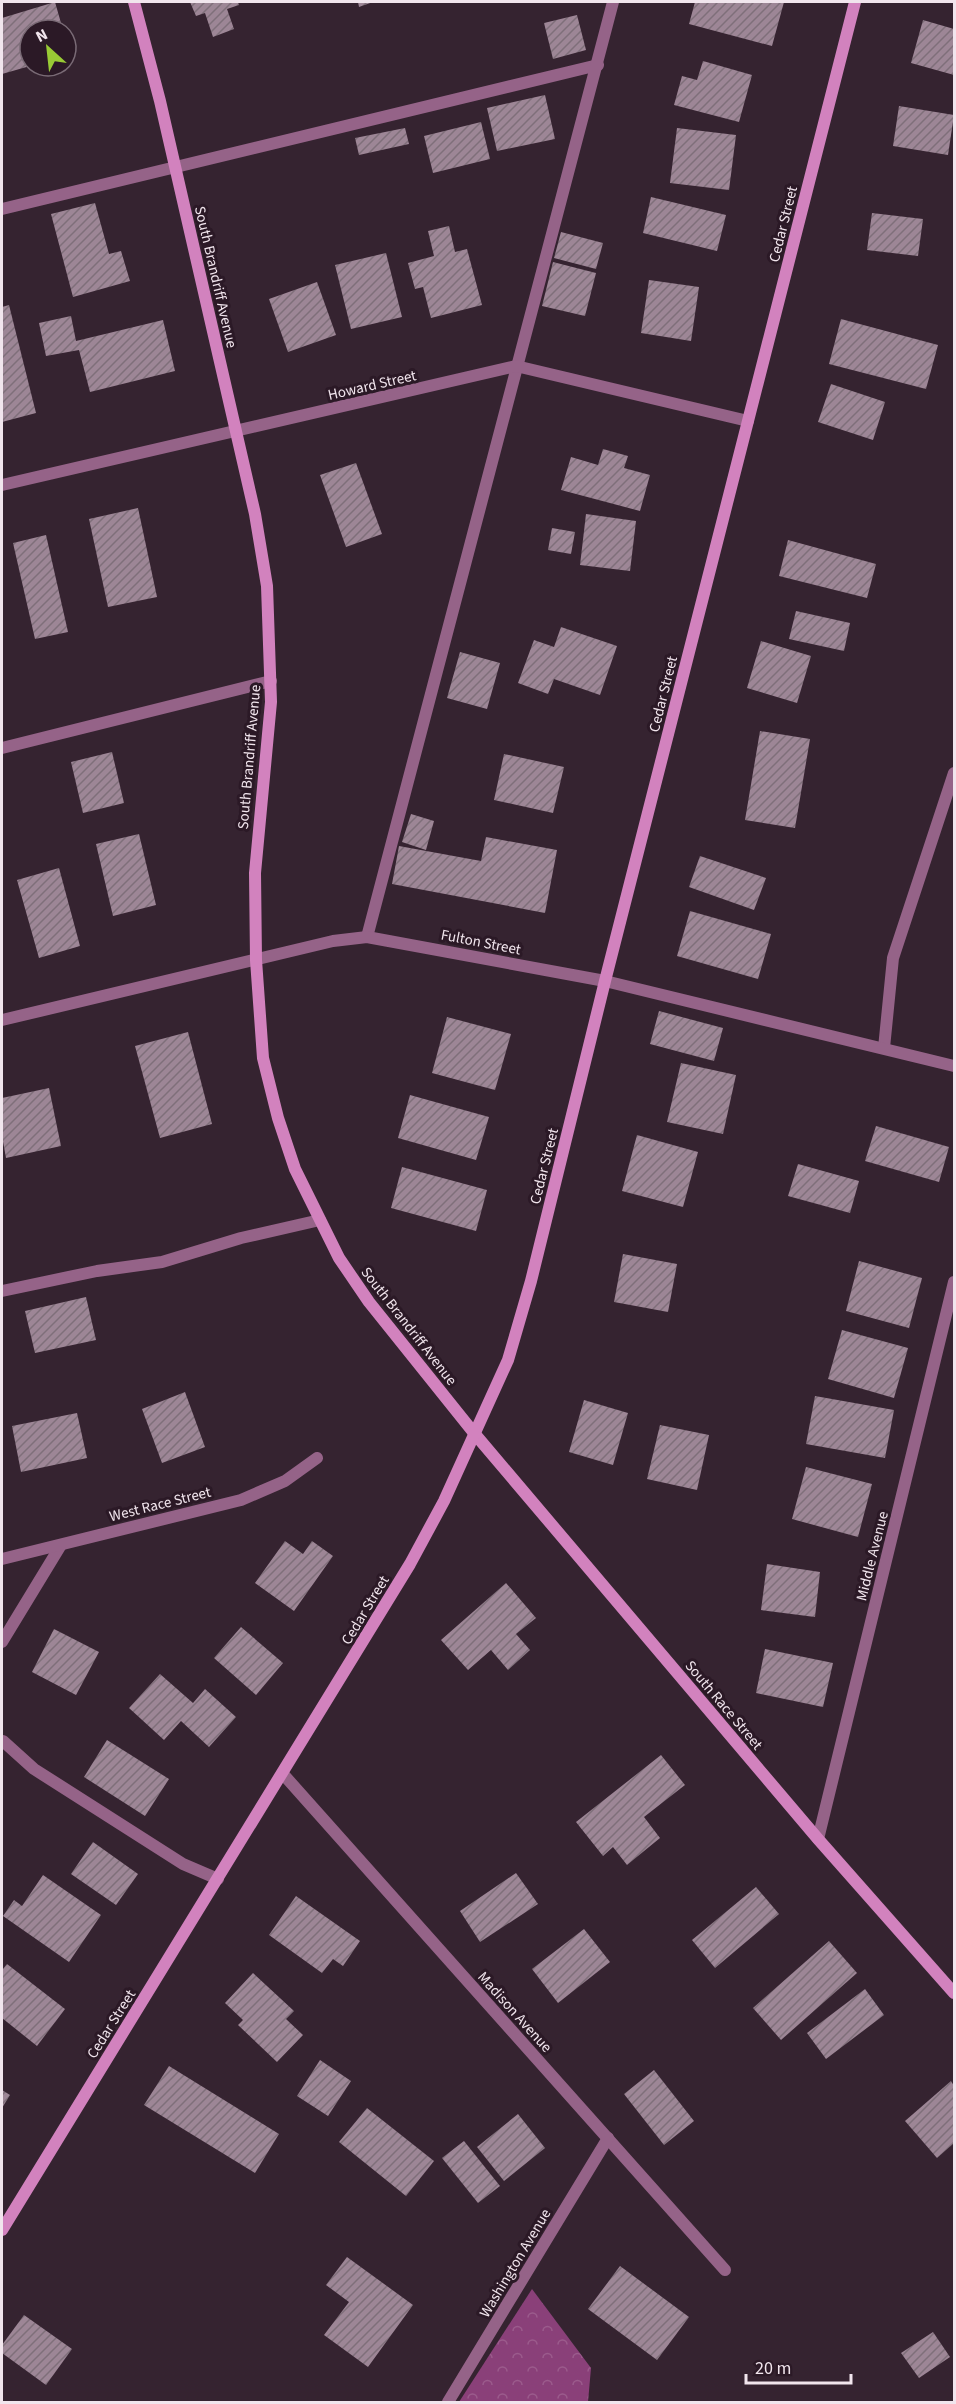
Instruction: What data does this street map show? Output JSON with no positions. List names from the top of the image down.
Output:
{
  "streets": {
    "main road": ["Cedar Street", "South Brandriff Avenue", "South Race Street"],
    "street": [
      "Howard Street",
      "Fulton Street",
      "West Race Street",
      "Middle Avenue",
      "Madison Avenue",
      "Washington Avenue"
    ]
  },
  "crossings": [
    ["Cedar Street", "South Brandriff Avenue"],
    ["Cedar Street", "Howard Street"],
    ["Cedar Street", "Fulton Street"],
    ["Cedar Street", "South Race Street"],
    ["Cedar Street", "Madison Avenue"],
    ["South Brandriff Avenue", "Howard Street"],
    ["South Brandriff Avenue", "Fulton Street"],
    ["South Brandriff Avenue", "South Race Street"],
    ["Middle Avenue", "South Race Street"],
    ["Madison Avenue", "Washington Avenue"]
  ],
  "scale_bar": "20 m",
  "north": "top left"
}
